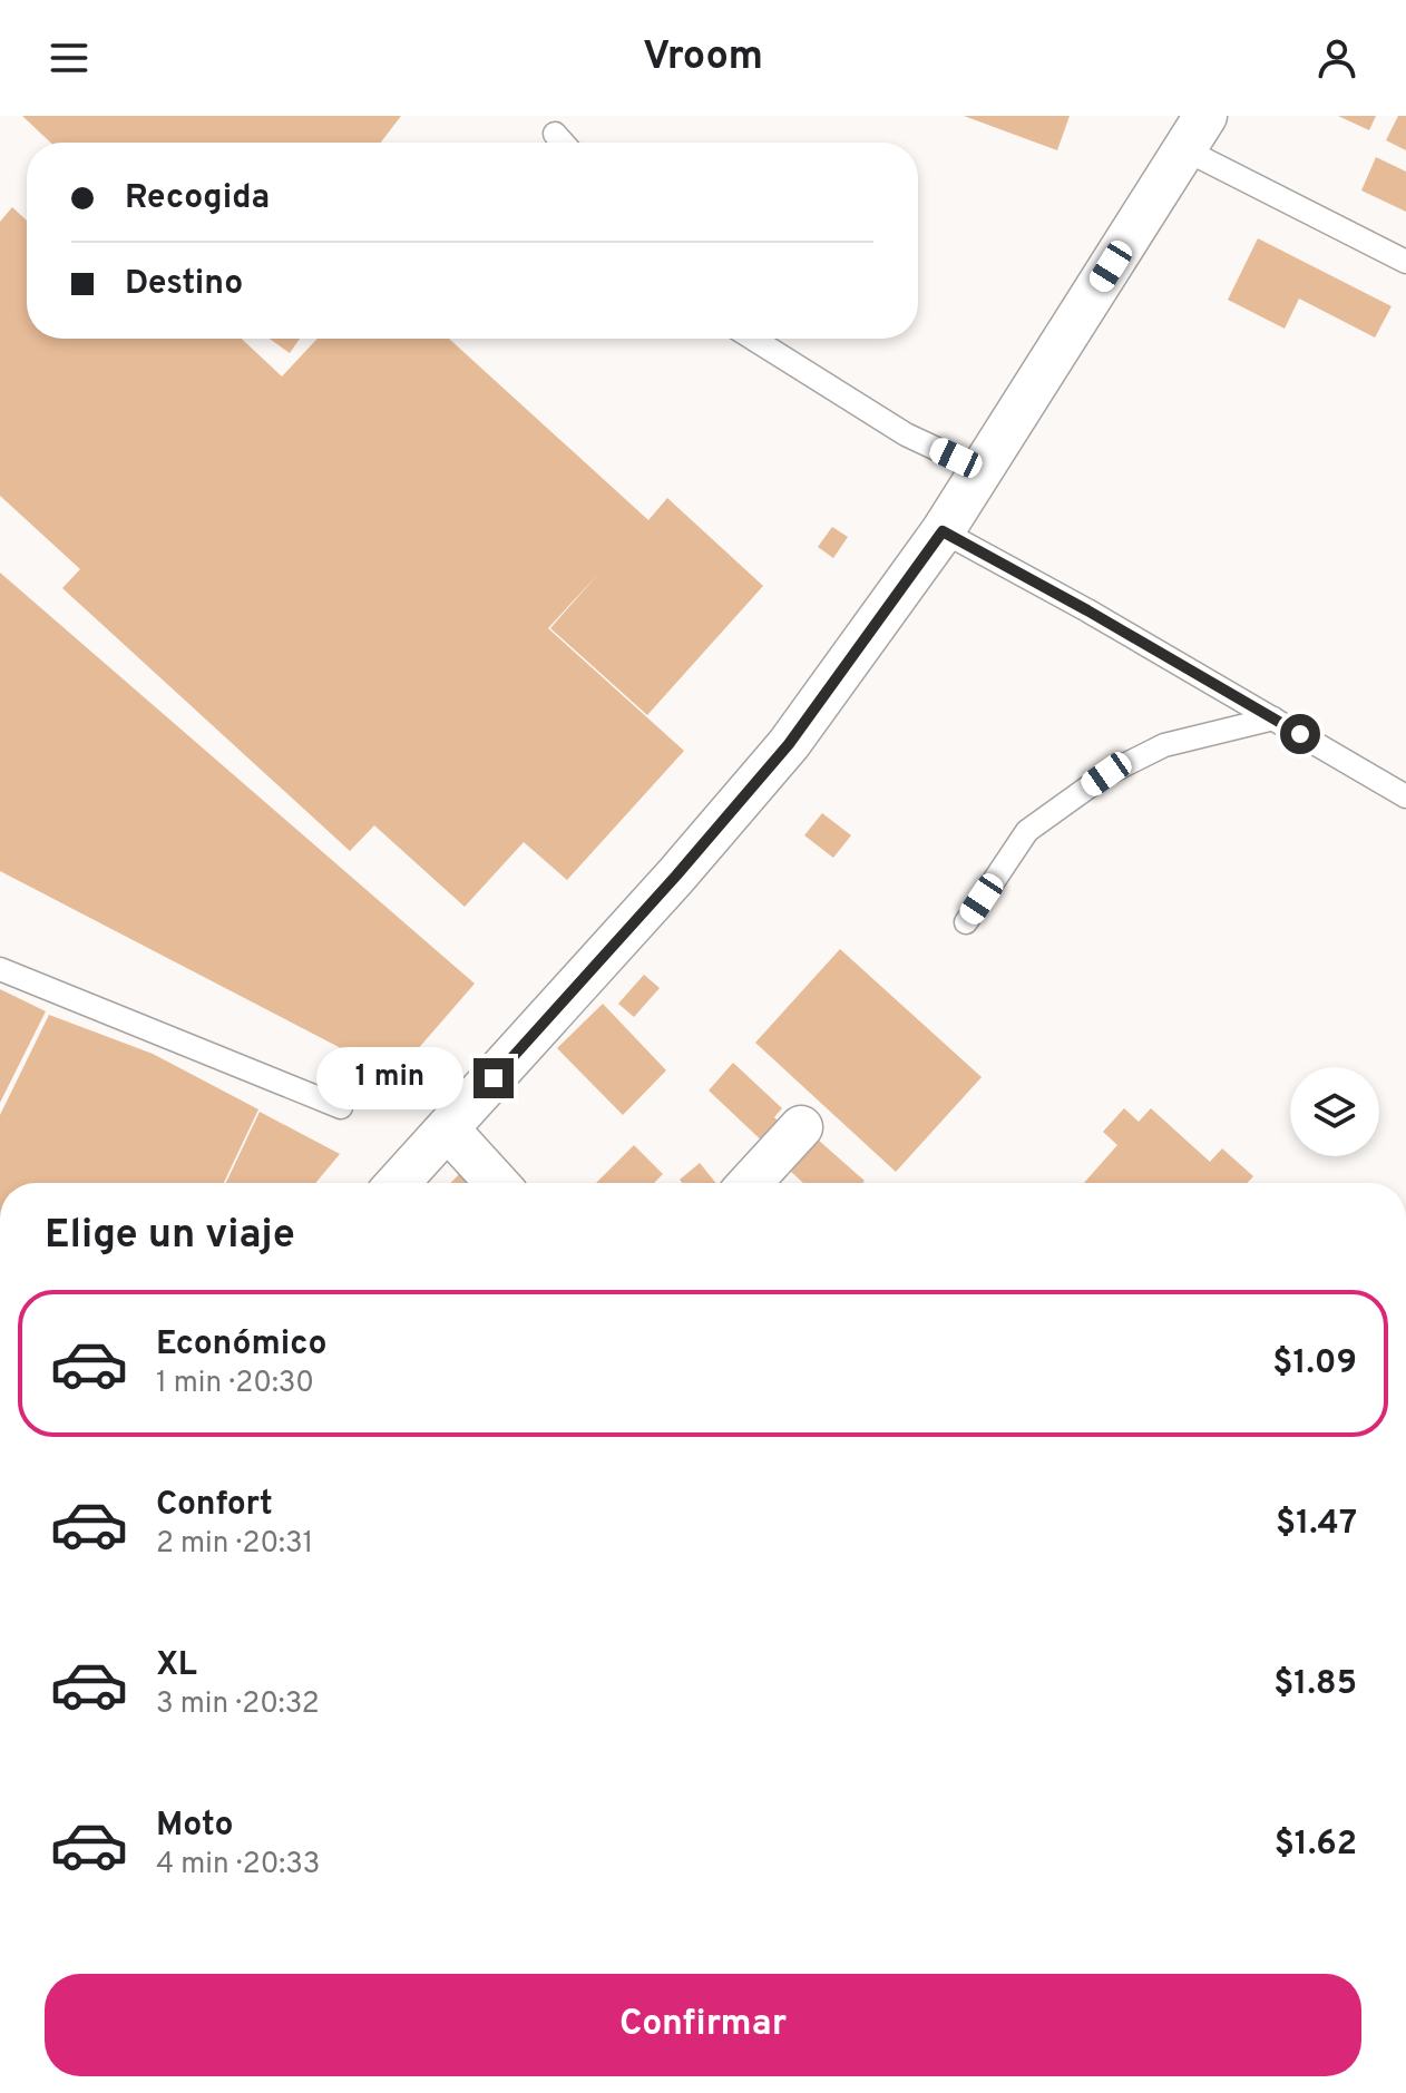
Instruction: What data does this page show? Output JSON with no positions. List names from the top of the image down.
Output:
{
  "page": {
    "header": "Vroom",
    "banner": ["Recogida", "Destino"],
    "bubble": "1 min",
    "heading": "Elige un viaje",
    "list": [
      {
        "name": "Económico",
        "note": "1 min · 20:30",
        "value": "$1.09"
      },
      {
        "name": "Confort",
        "note": "2 min · 20:31",
        "value": "$1.47"
      },
      {
        "name": "XL",
        "note": "3 min · 20:32",
        "value": "$1.85"
      },
      {
        "name": "Moto",
        "note": "4 min · 20:33",
        "value": "$1.62"
      }
    ],
    "buttons": "Confirmar"
  }
}
